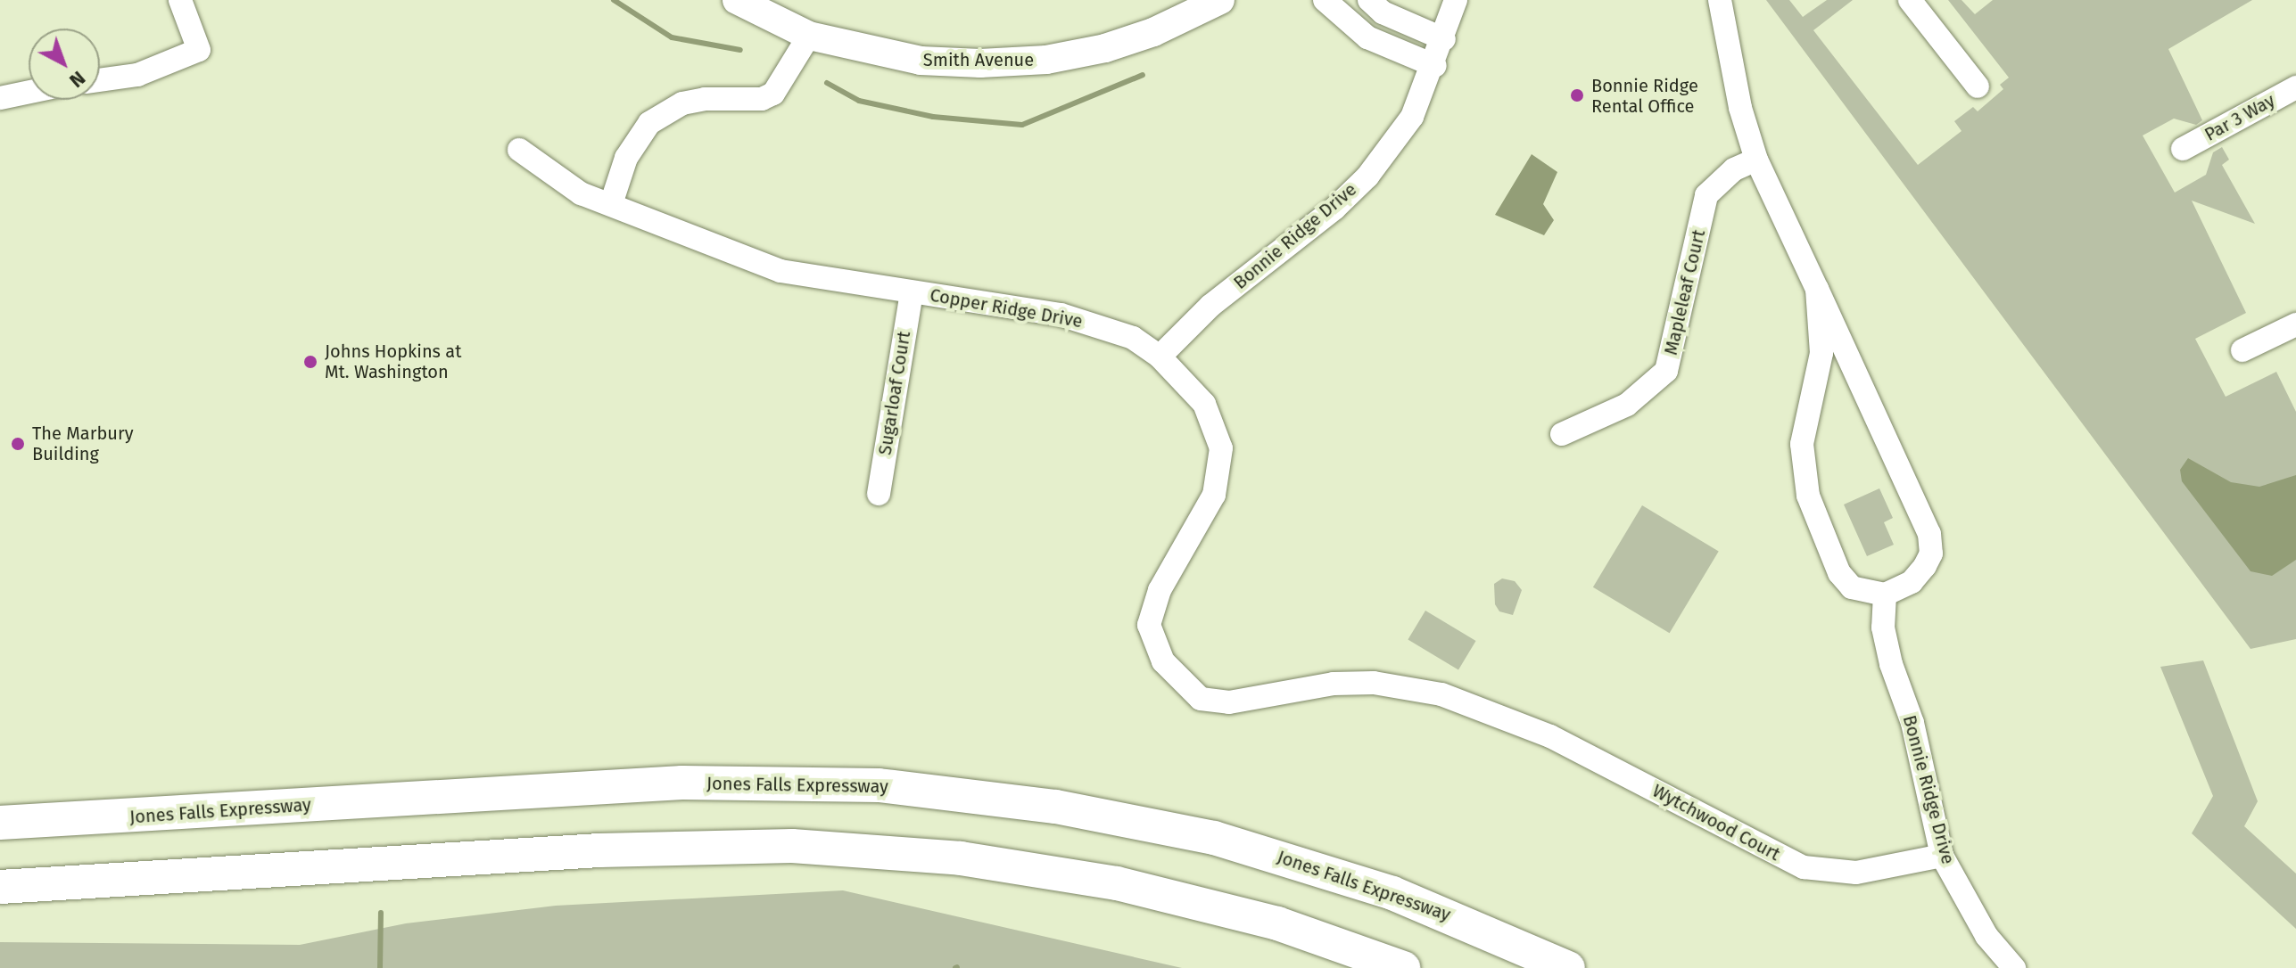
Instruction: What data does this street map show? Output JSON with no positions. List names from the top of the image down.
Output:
{
  "streets": {
    "highway": ["Jones Falls Expressway"],
    "main road": ["Smith Avenue"],
    "street": [
      "Par 3 Way",
      "Bonnie Ridge Drive",
      "Mapleleaf Court",
      "Copper Ridge Drive",
      "Sugarloaf Court",
      "Wytchwood Court"
    ]
  },
  "crossings": [
    ["Bonnie Ridge Drive", "Copper Ridge Drive"],
    ["Bonnie Ridge Drive", "Wytchwood Court"],
    ["Copper Ridge Drive", "Sugarloaf Court"],
    ["Copper Ridge Drive", "Wytchwood Court"]
  ],
  "places": ["Bonnie Ridge Rental Office", "Johns Hopkins at Mt. Washington", "The Marbury Building"],
  "north": "bottom right"
}
